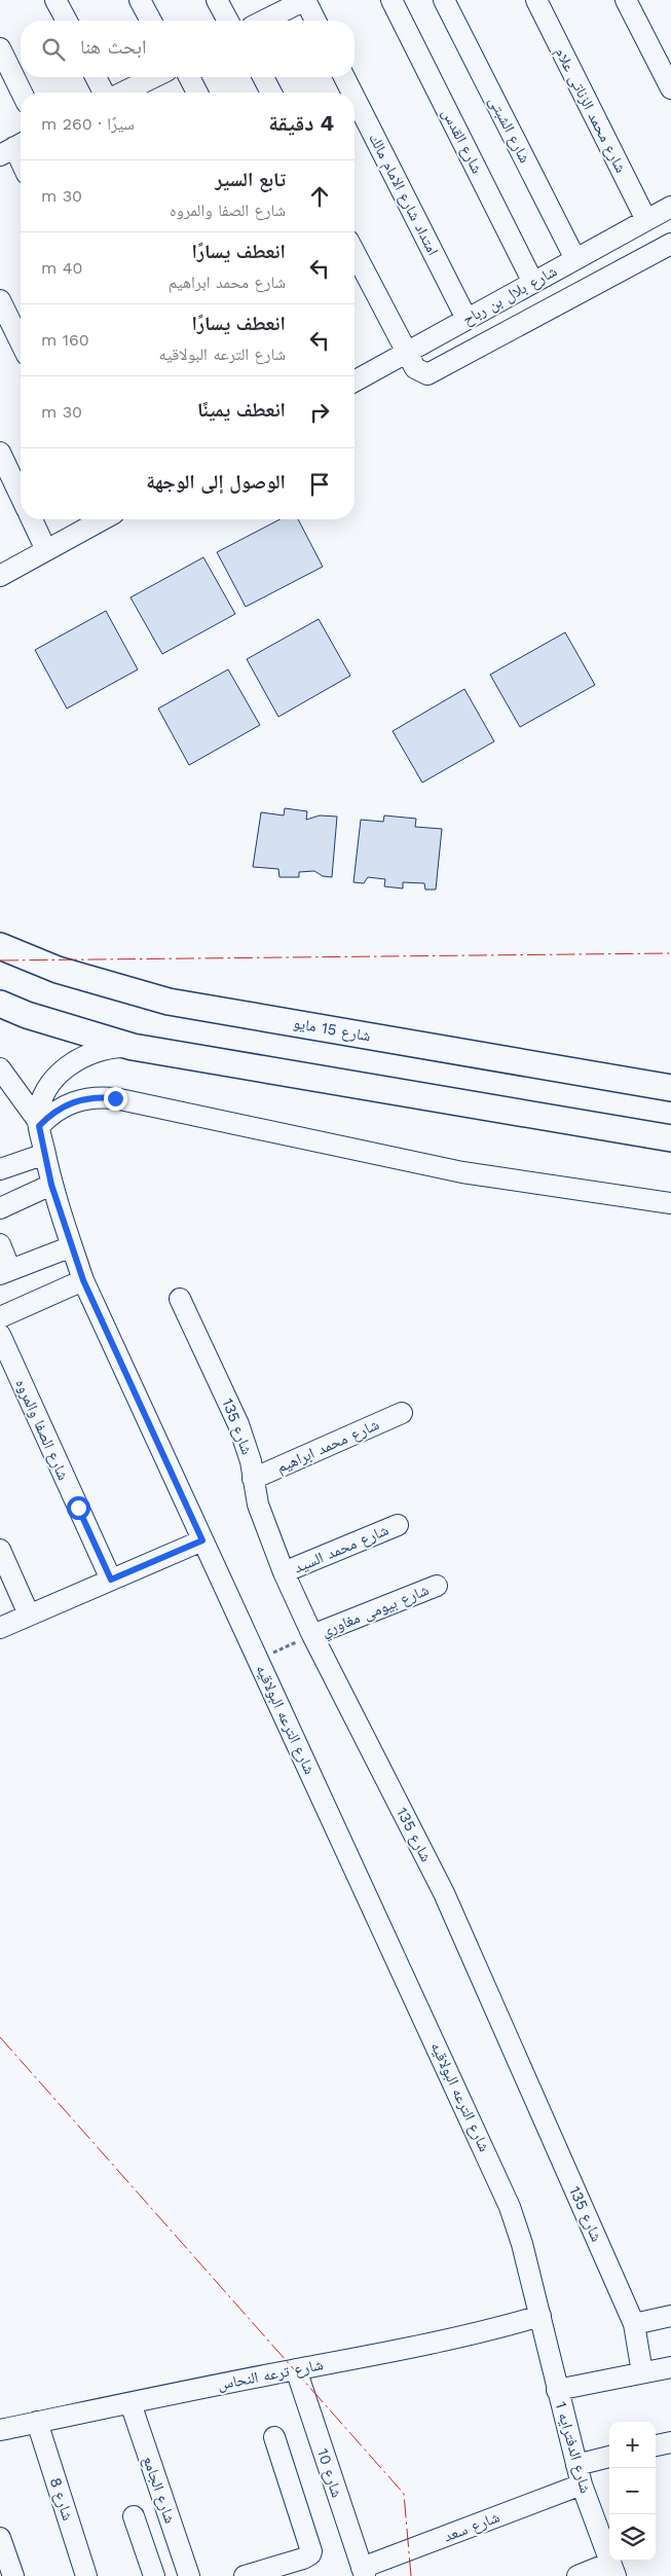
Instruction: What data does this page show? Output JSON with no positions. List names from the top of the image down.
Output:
{
  "streets": {
    "main road": ["شارع 15 مايو"],
    "street": [
      "شارع محمد الزناتى علام",
      "شارع الشبتى",
      "شارع القدس",
      "امتداد شارع الامام مالك",
      "شارع بلال بن رباح",
      "شارع 135",
      "شارع الصفا والمروه",
      "شارع محمد ابراهيم",
      "شارع محمد السيد",
      "شارع بيومى مغاوري",
      "شارع الترعه البولاقيه",
      "شارع ترعه النحاس",
      "شارع الدفترايه 1",
      "شارع 10",
      "شارع الجامع",
      "شارع 8",
      "شارع سعد"
    ]
  },
  "crossings": [
    ["شارع محمد الزناتى علام", "شارع بلال بن رباح"],
    ["شارع الشبتى", "شارع بلال بن رباح"],
    ["شارع القدس", "شارع بلال بن رباح"],
    ["امتداد شارع الامام مالك", "شارع بلال بن رباح"],
    ["شارع 135", "شارع محمد ابراهيم"],
    ["شارع 135", "شارع محمد السيد"],
    ["شارع 135", "شارع بيومى مغاوري"],
    ["شارع الترعه البولاقيه", "شارع ترعه النحاس"],
    ["شارع الترعه البولاقيه", "شارع الدفترايه 1"],
    ["شارع ترعه النحاس", "شارع الدفترايه 1"],
    ["شارع ترعه النحاس", "شارع 10"],
    ["شارع ترعه النحاس", "شارع الجامع"],
    ["شارع ترعه النحاس", "شارع 8"],
    ["شارع الدفترايه 1", "شارع سعد"],
    ["شارع 10", "شارع سعد"]
  ],
  "page": {
    "search": "ابحث هنا",
    "heading": ["4 دقيقة", "سيرًا · 260 m"],
    "list": [
      ["تابع السير", "شارع الصفا والمروه", "30 m"],
      ["انعطف يسارًا", "شارع محمد ابراهيم", "40 m"],
      ["انعطف يسارًا", "شارع الترعه البولاقيه", "160 m"],
      ["انعطف يمينًا", "30 m"],
      "الوصول إلى الوجهة"
    ],
    "map_buttons": ["+", "−"]
  }
}
